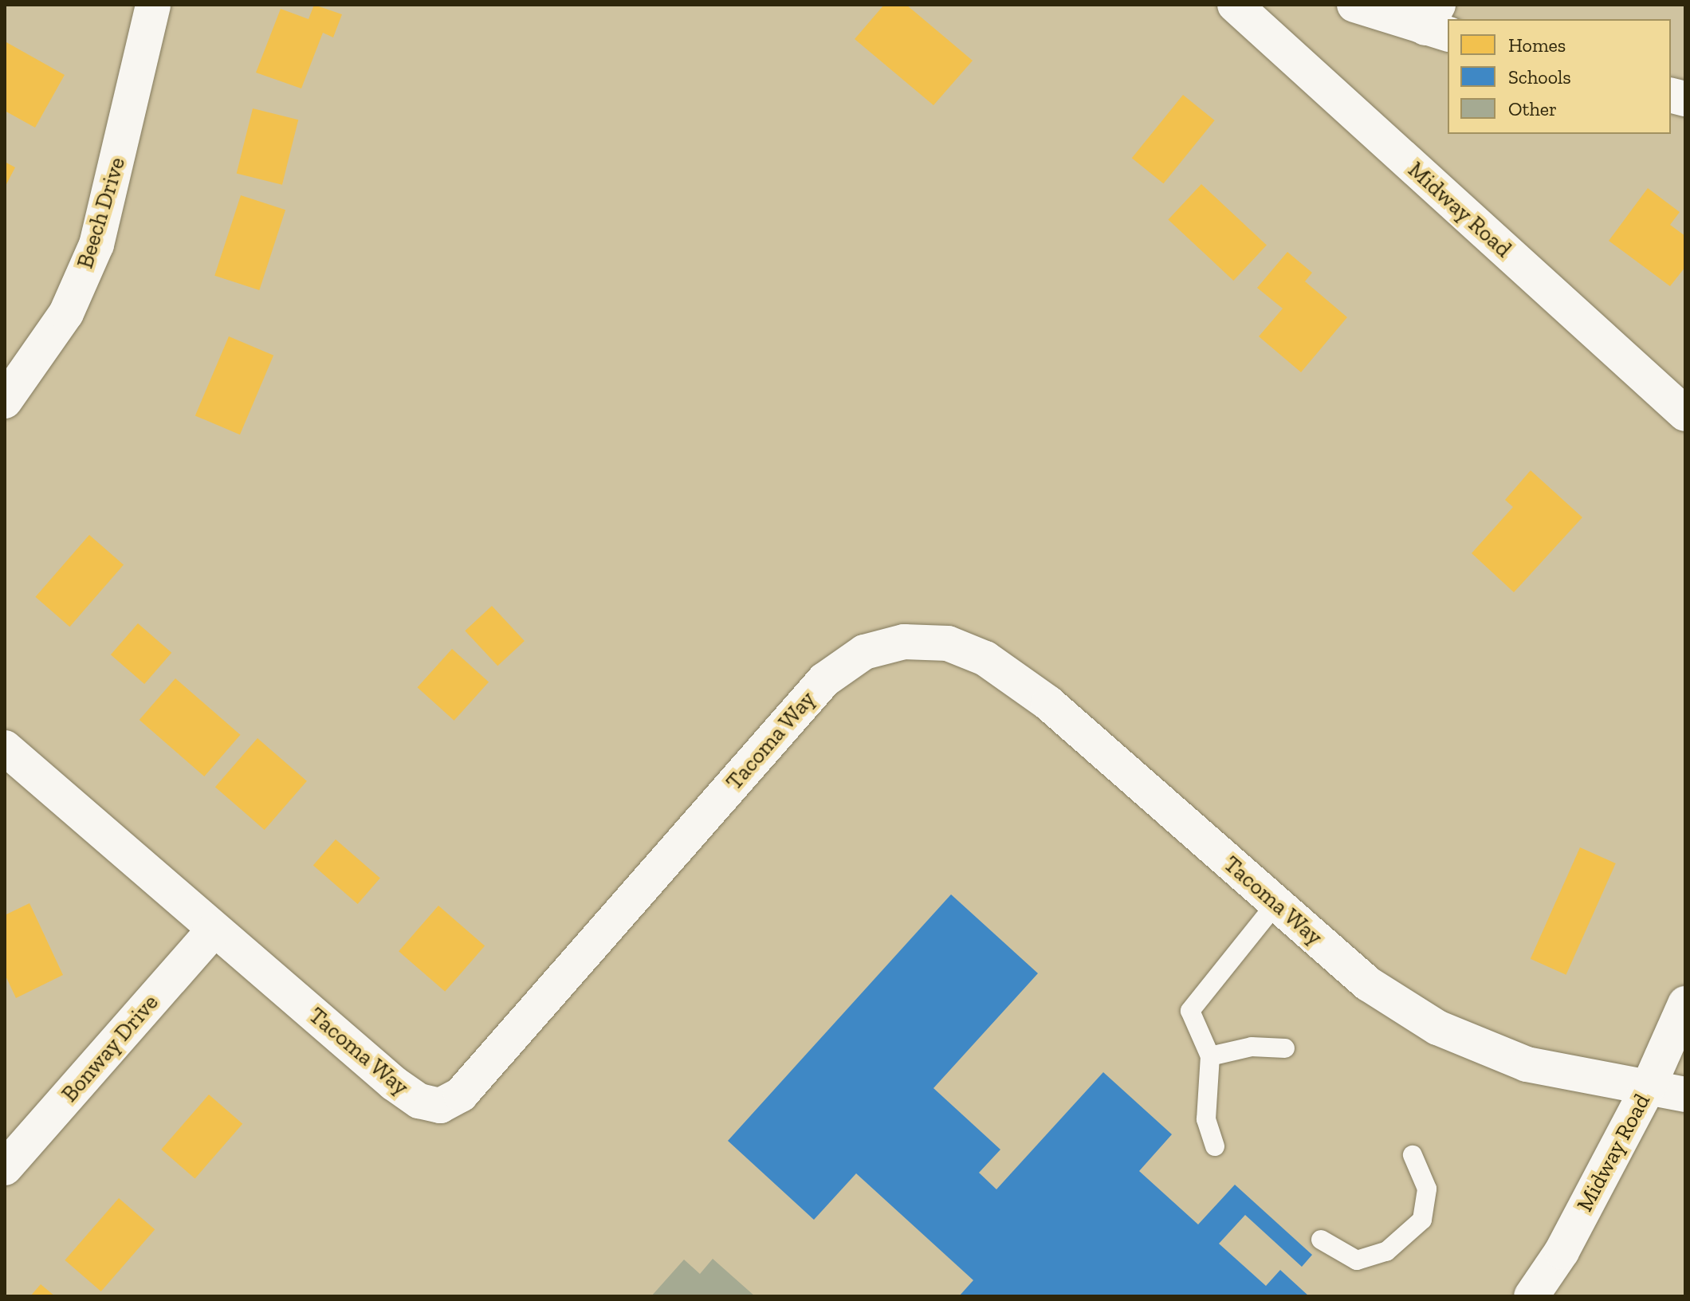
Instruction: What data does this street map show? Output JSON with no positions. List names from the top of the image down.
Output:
{
  "streets": {
    "street": [
      "Midway Road",
      "Beech Drive",
      "Tacoma Way",
      "Bonway Drive"
    ]
  },
  "crossings": [
    ["Midway Road", "Tacoma Way"],
    ["Tacoma Way", "Bonway Drive"]
  ],
  "legend": ["Homes", "Schools", "Other"]
}
